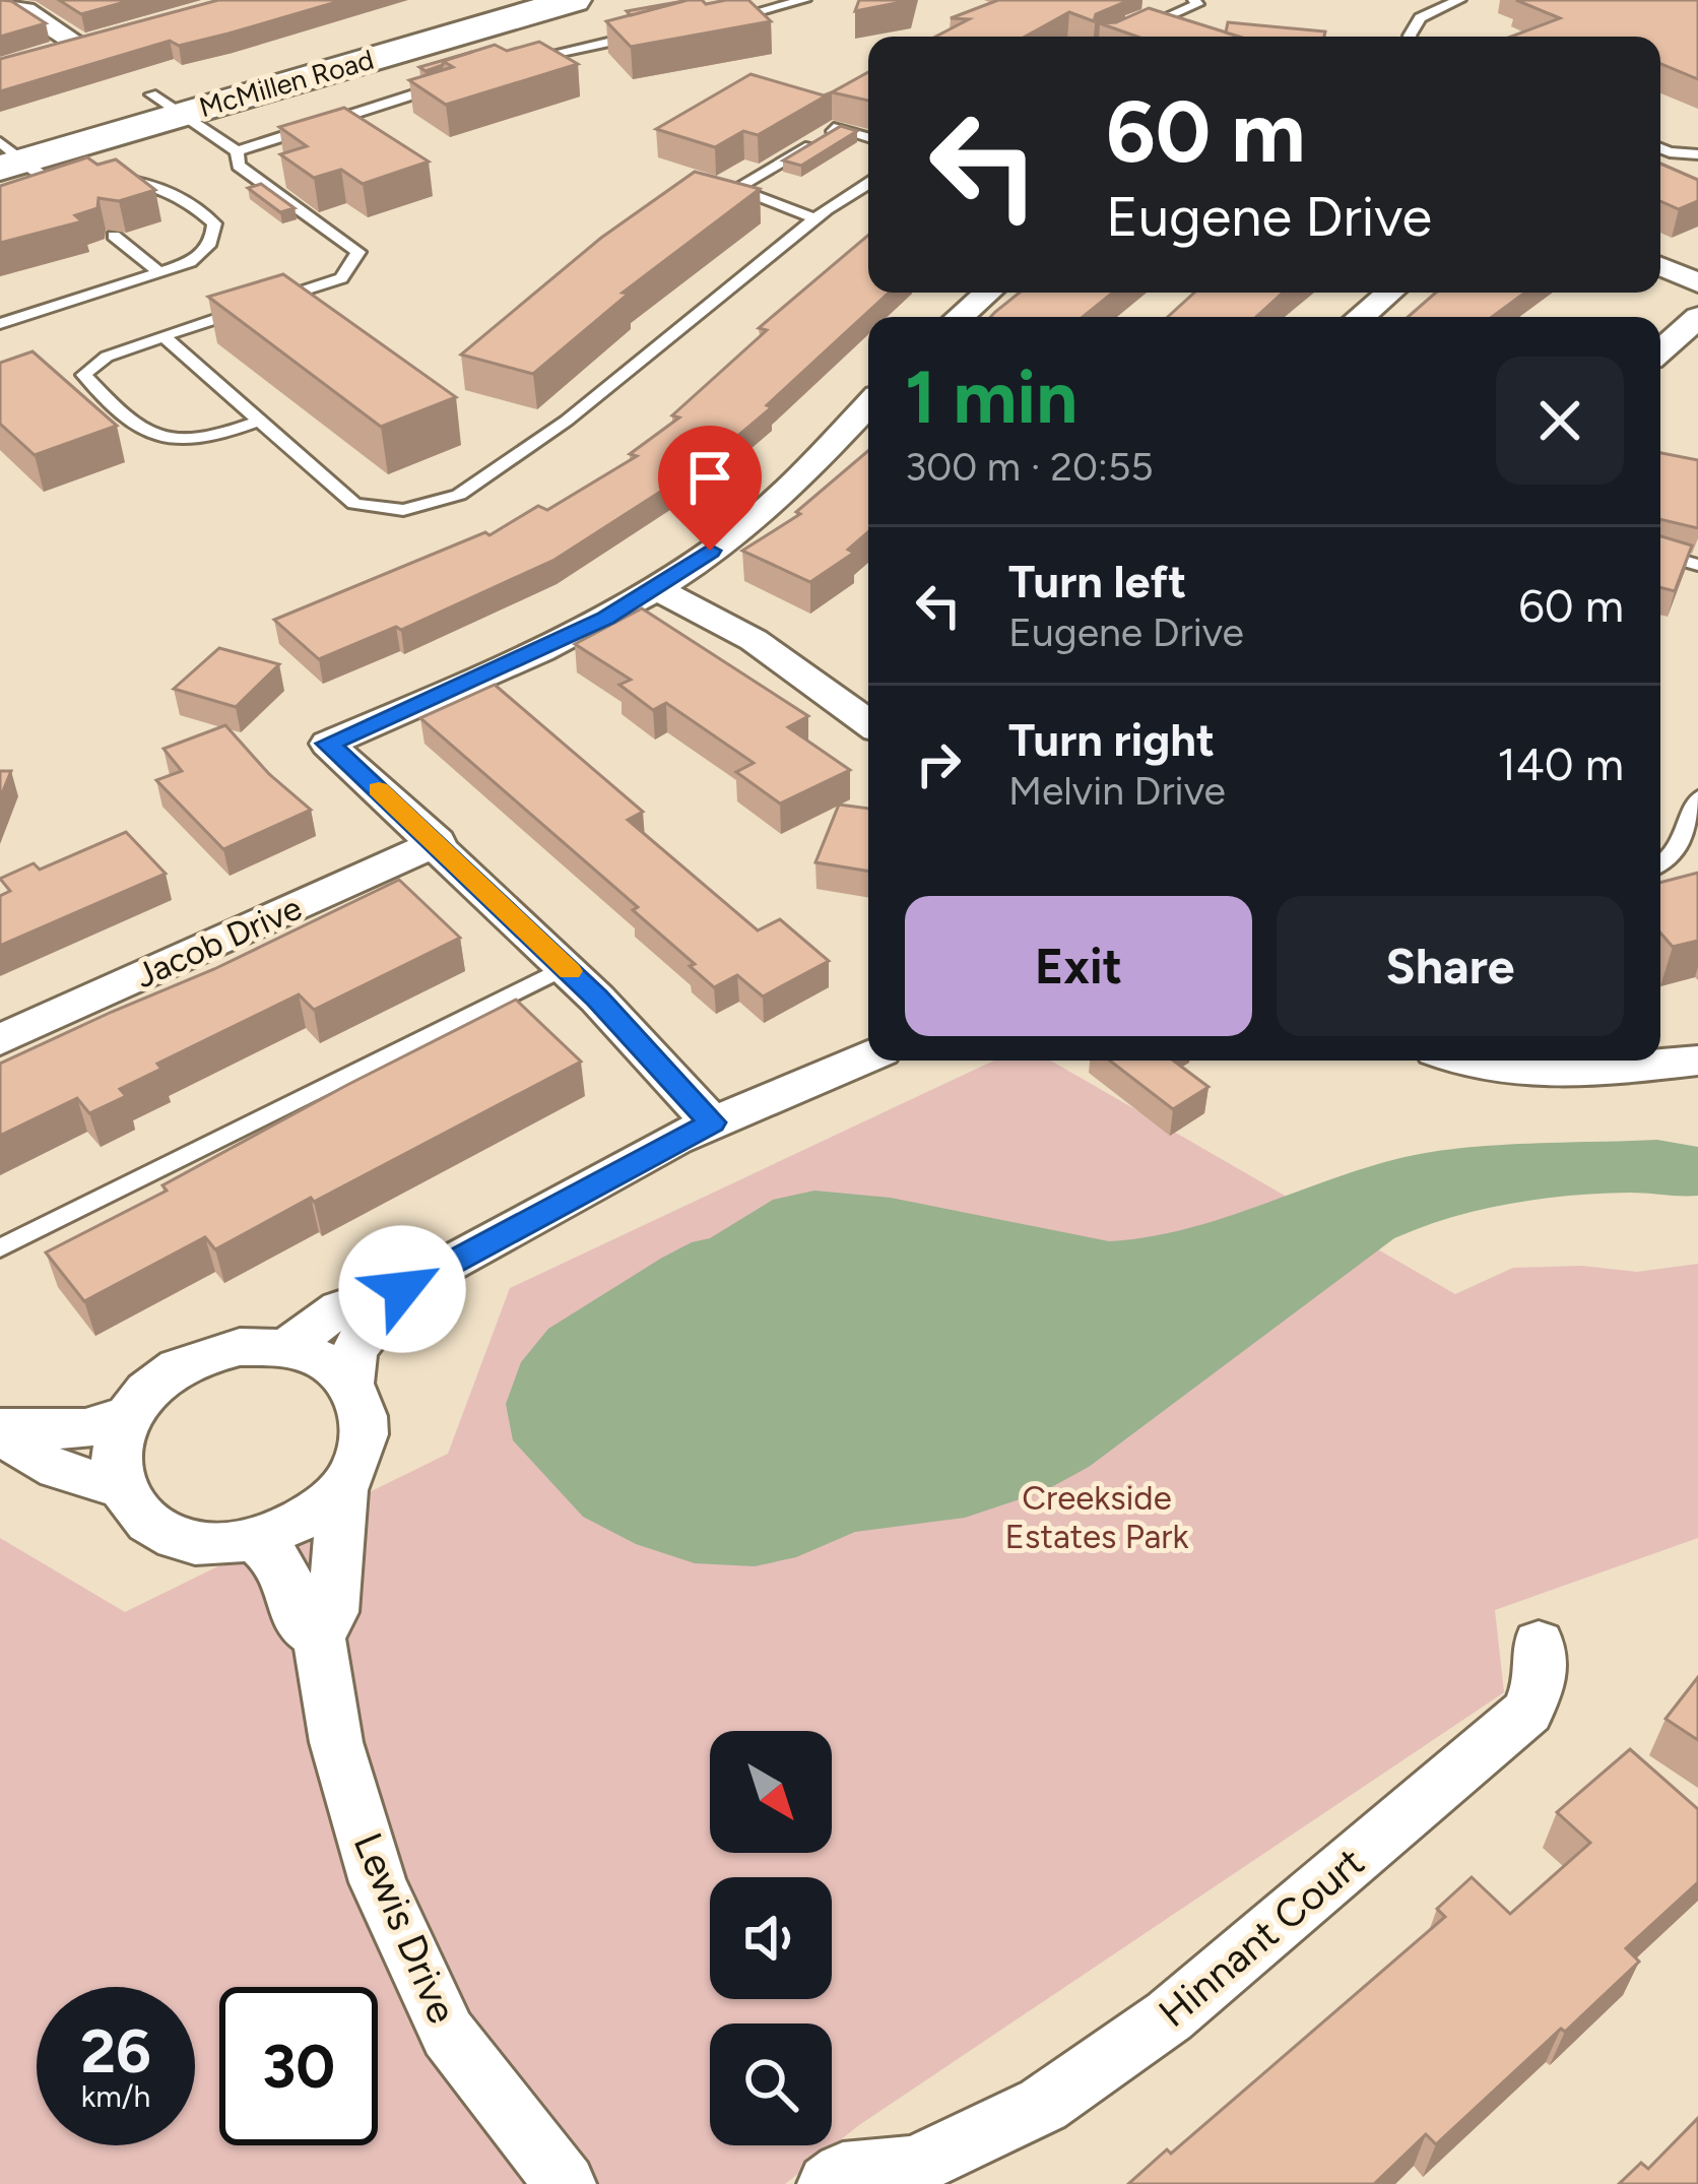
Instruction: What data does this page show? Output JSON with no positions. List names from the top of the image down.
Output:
{
  "streets": {
    "main road": ["McMillen Road"],
    "street": ["Jacob Drive", "Lewis Drive", "Hinnant Court"]
  },
  "parks": ["Creekside Estates Park"],
  "north": "bottom right",
  "page": {
    "turn": ["60 m", "Eugene Drive"],
    "heading": ["1 min", "300 m · 20:55"],
    "list": [
      {
        "name": "Turn left",
        "note": "Eugene Drive",
        "value": "60 m"
      },
      {
        "name": "Turn right",
        "note": "Melvin Drive",
        "value": "140 m"
      }
    ],
    "buttons": ["Exit", "Share"],
    "speed": "26 km/h",
    "limit": "30"
  }
}
